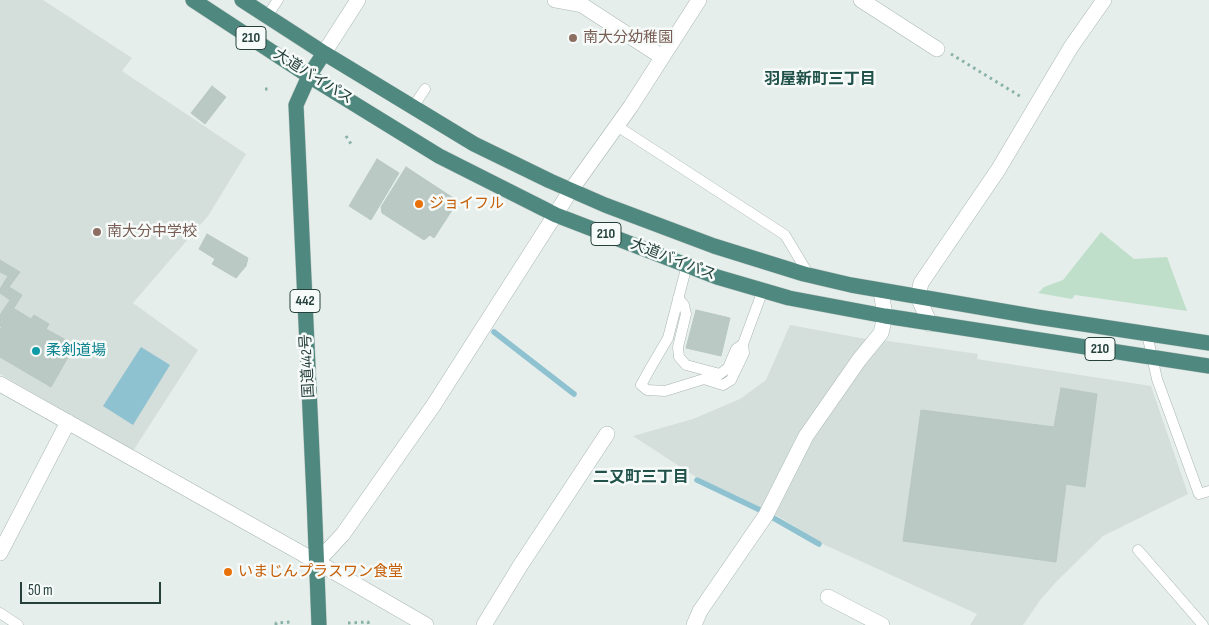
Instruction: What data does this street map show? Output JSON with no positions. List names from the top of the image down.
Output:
{
  "streets": {
    "highway": [
      "210",
      "大道バイパス",
      "442",
      "国道442号"
    ]
  },
  "crossings": [
    ["大道バイパス", "国道442号"]
  ],
  "districts": ["羽屋新町三丁目", "二又町三丁目"],
  "places": [
    "南大分幼稚園",
    "ジョイフル",
    "南大分中学校",
    "柔剣道場",
    "いまじんプラスワン食堂"
  ],
  "scale_bar": "50 m"
}
